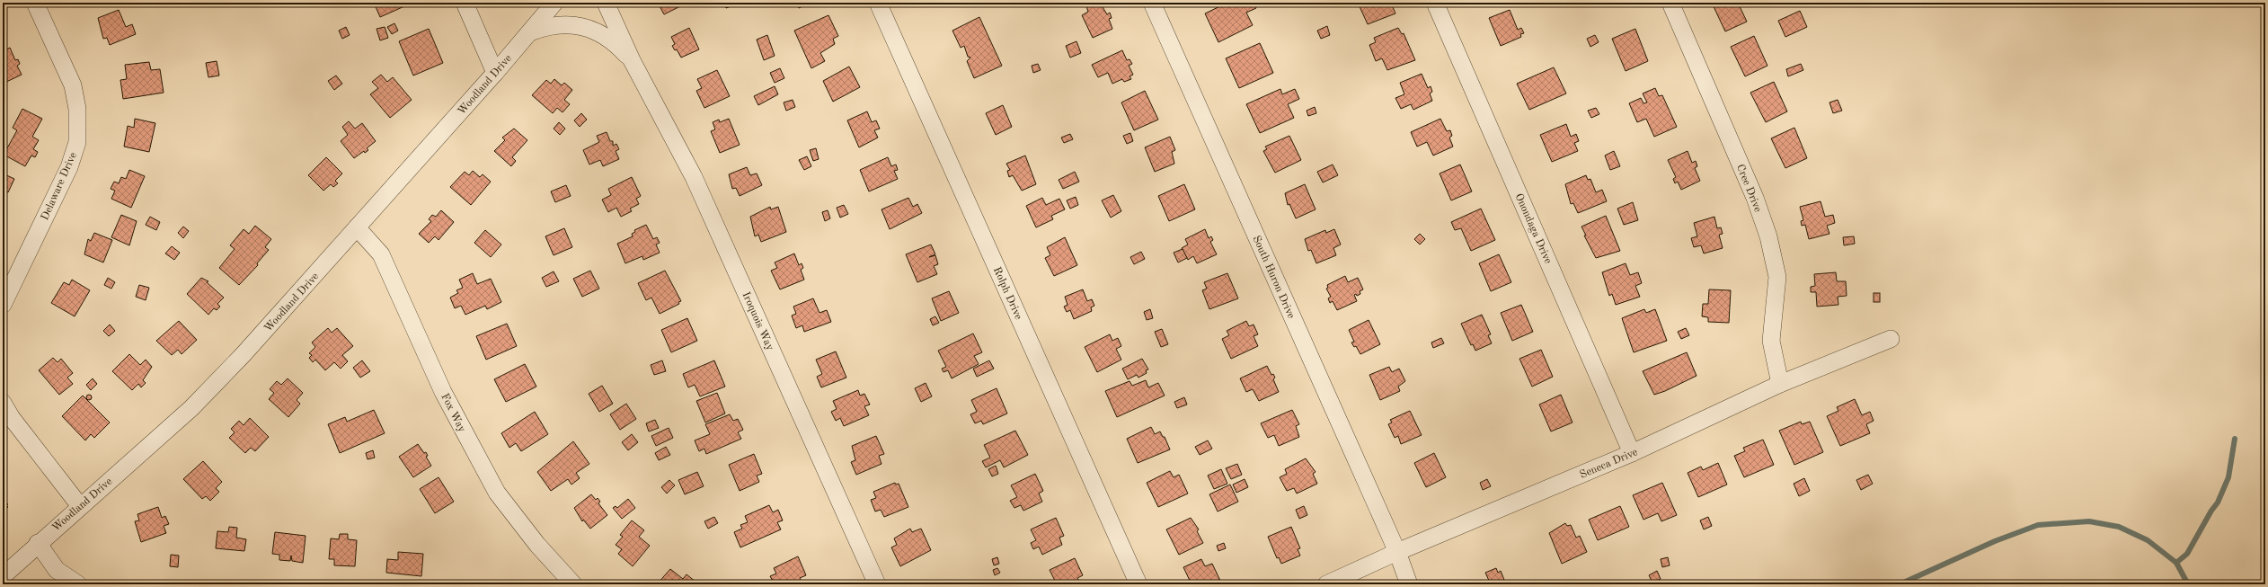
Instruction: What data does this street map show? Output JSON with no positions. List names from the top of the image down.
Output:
{
  "streets": {
    "street": [
      "Woodland Drive",
      "Delaware Drive",
      "Cree Drive",
      "Onondaga Drive",
      "South Huron Drive",
      "Rolph Drive",
      "Iroquois Way",
      "Fox Way",
      "Seneca Drive"
    ]
  },
  "crossings": [
    ["Woodland Drive", "Iroquois Way"],
    ["Woodland Drive", "Fox Way"],
    ["Cree Drive", "Seneca Drive"],
    ["Onondaga Drive", "Seneca Drive"],
    ["South Huron Drive", "Seneca Drive"]
  ]
}
